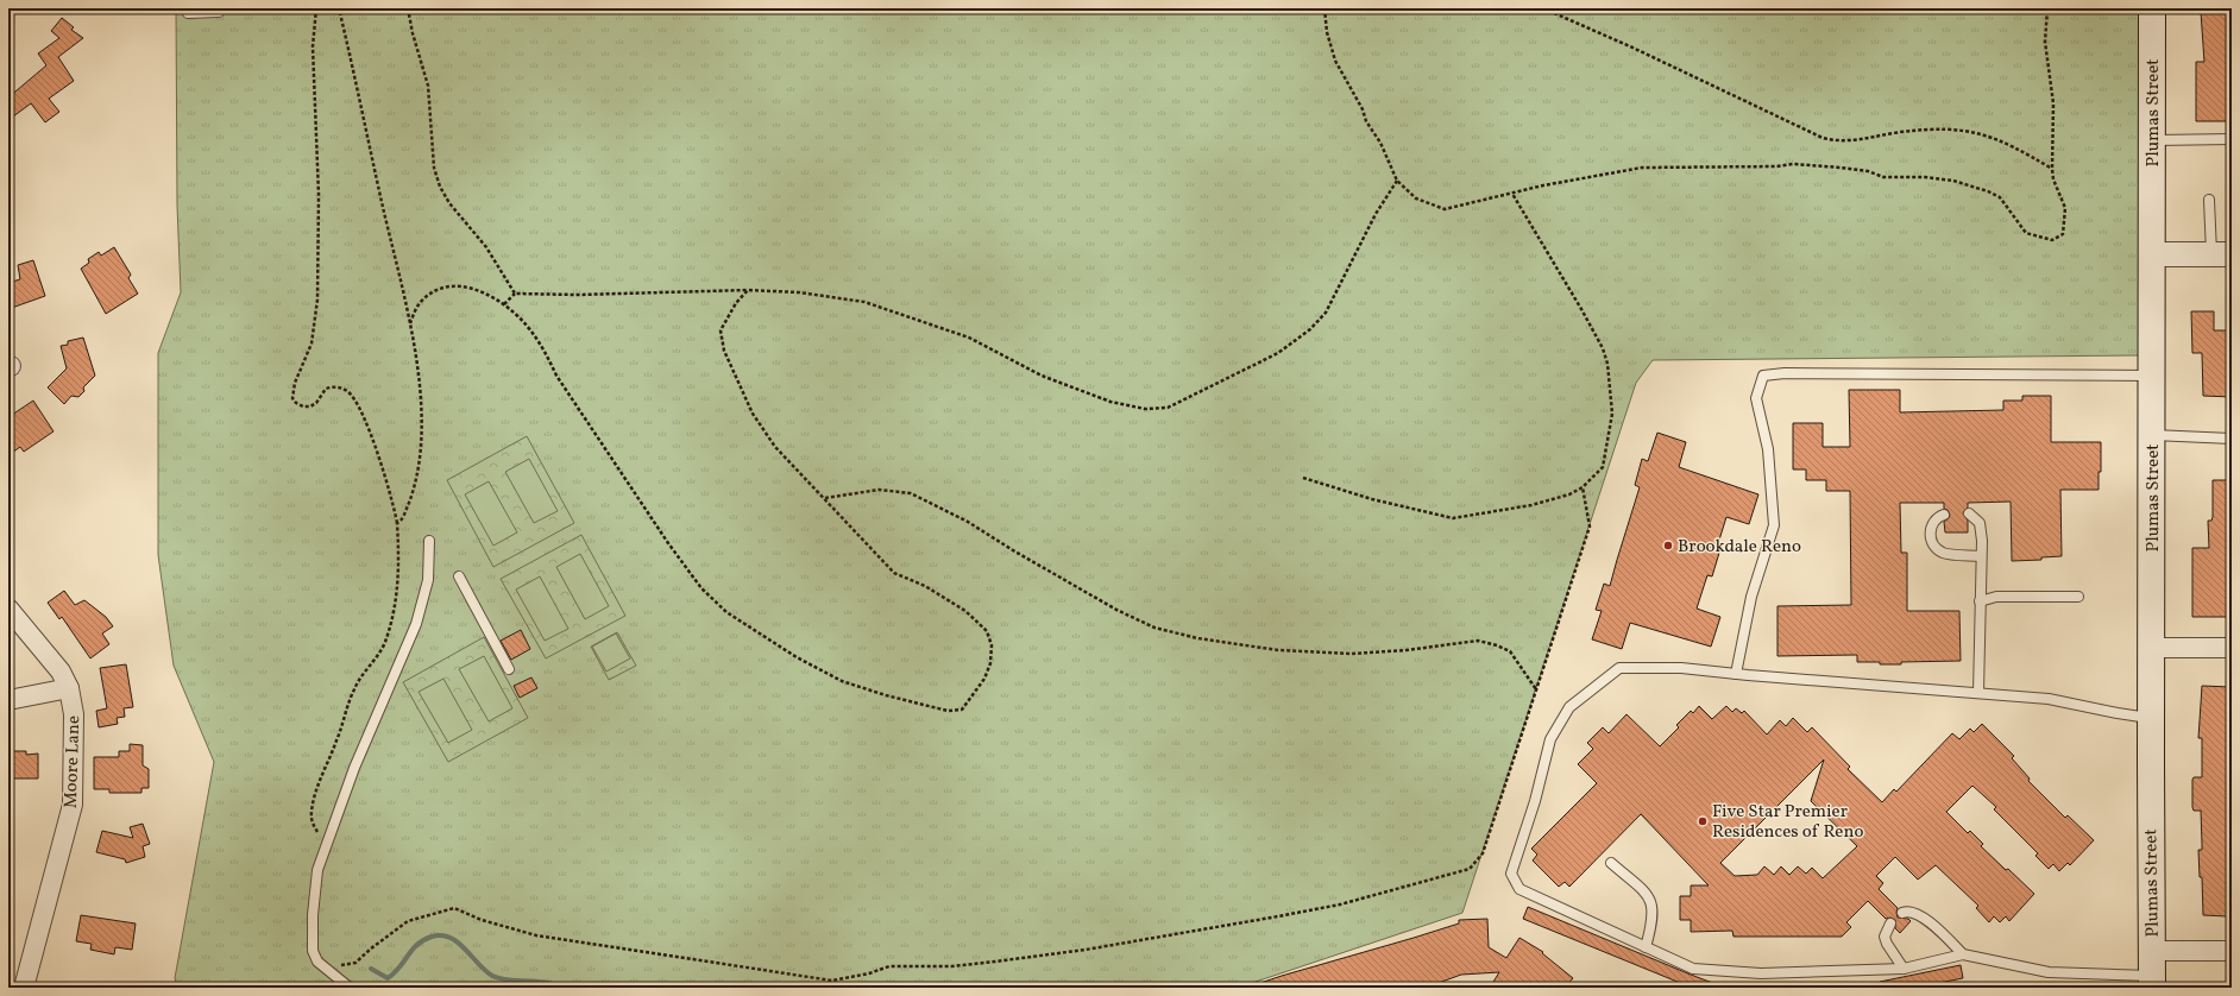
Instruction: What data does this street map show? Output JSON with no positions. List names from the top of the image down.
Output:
{
  "streets": {
    "main road": ["Plumas Street"],
    "street": ["Moore Lane"]
  },
  "places": ["Brookdale Reno", "Five Star Premier Residences of Reno"]
}
